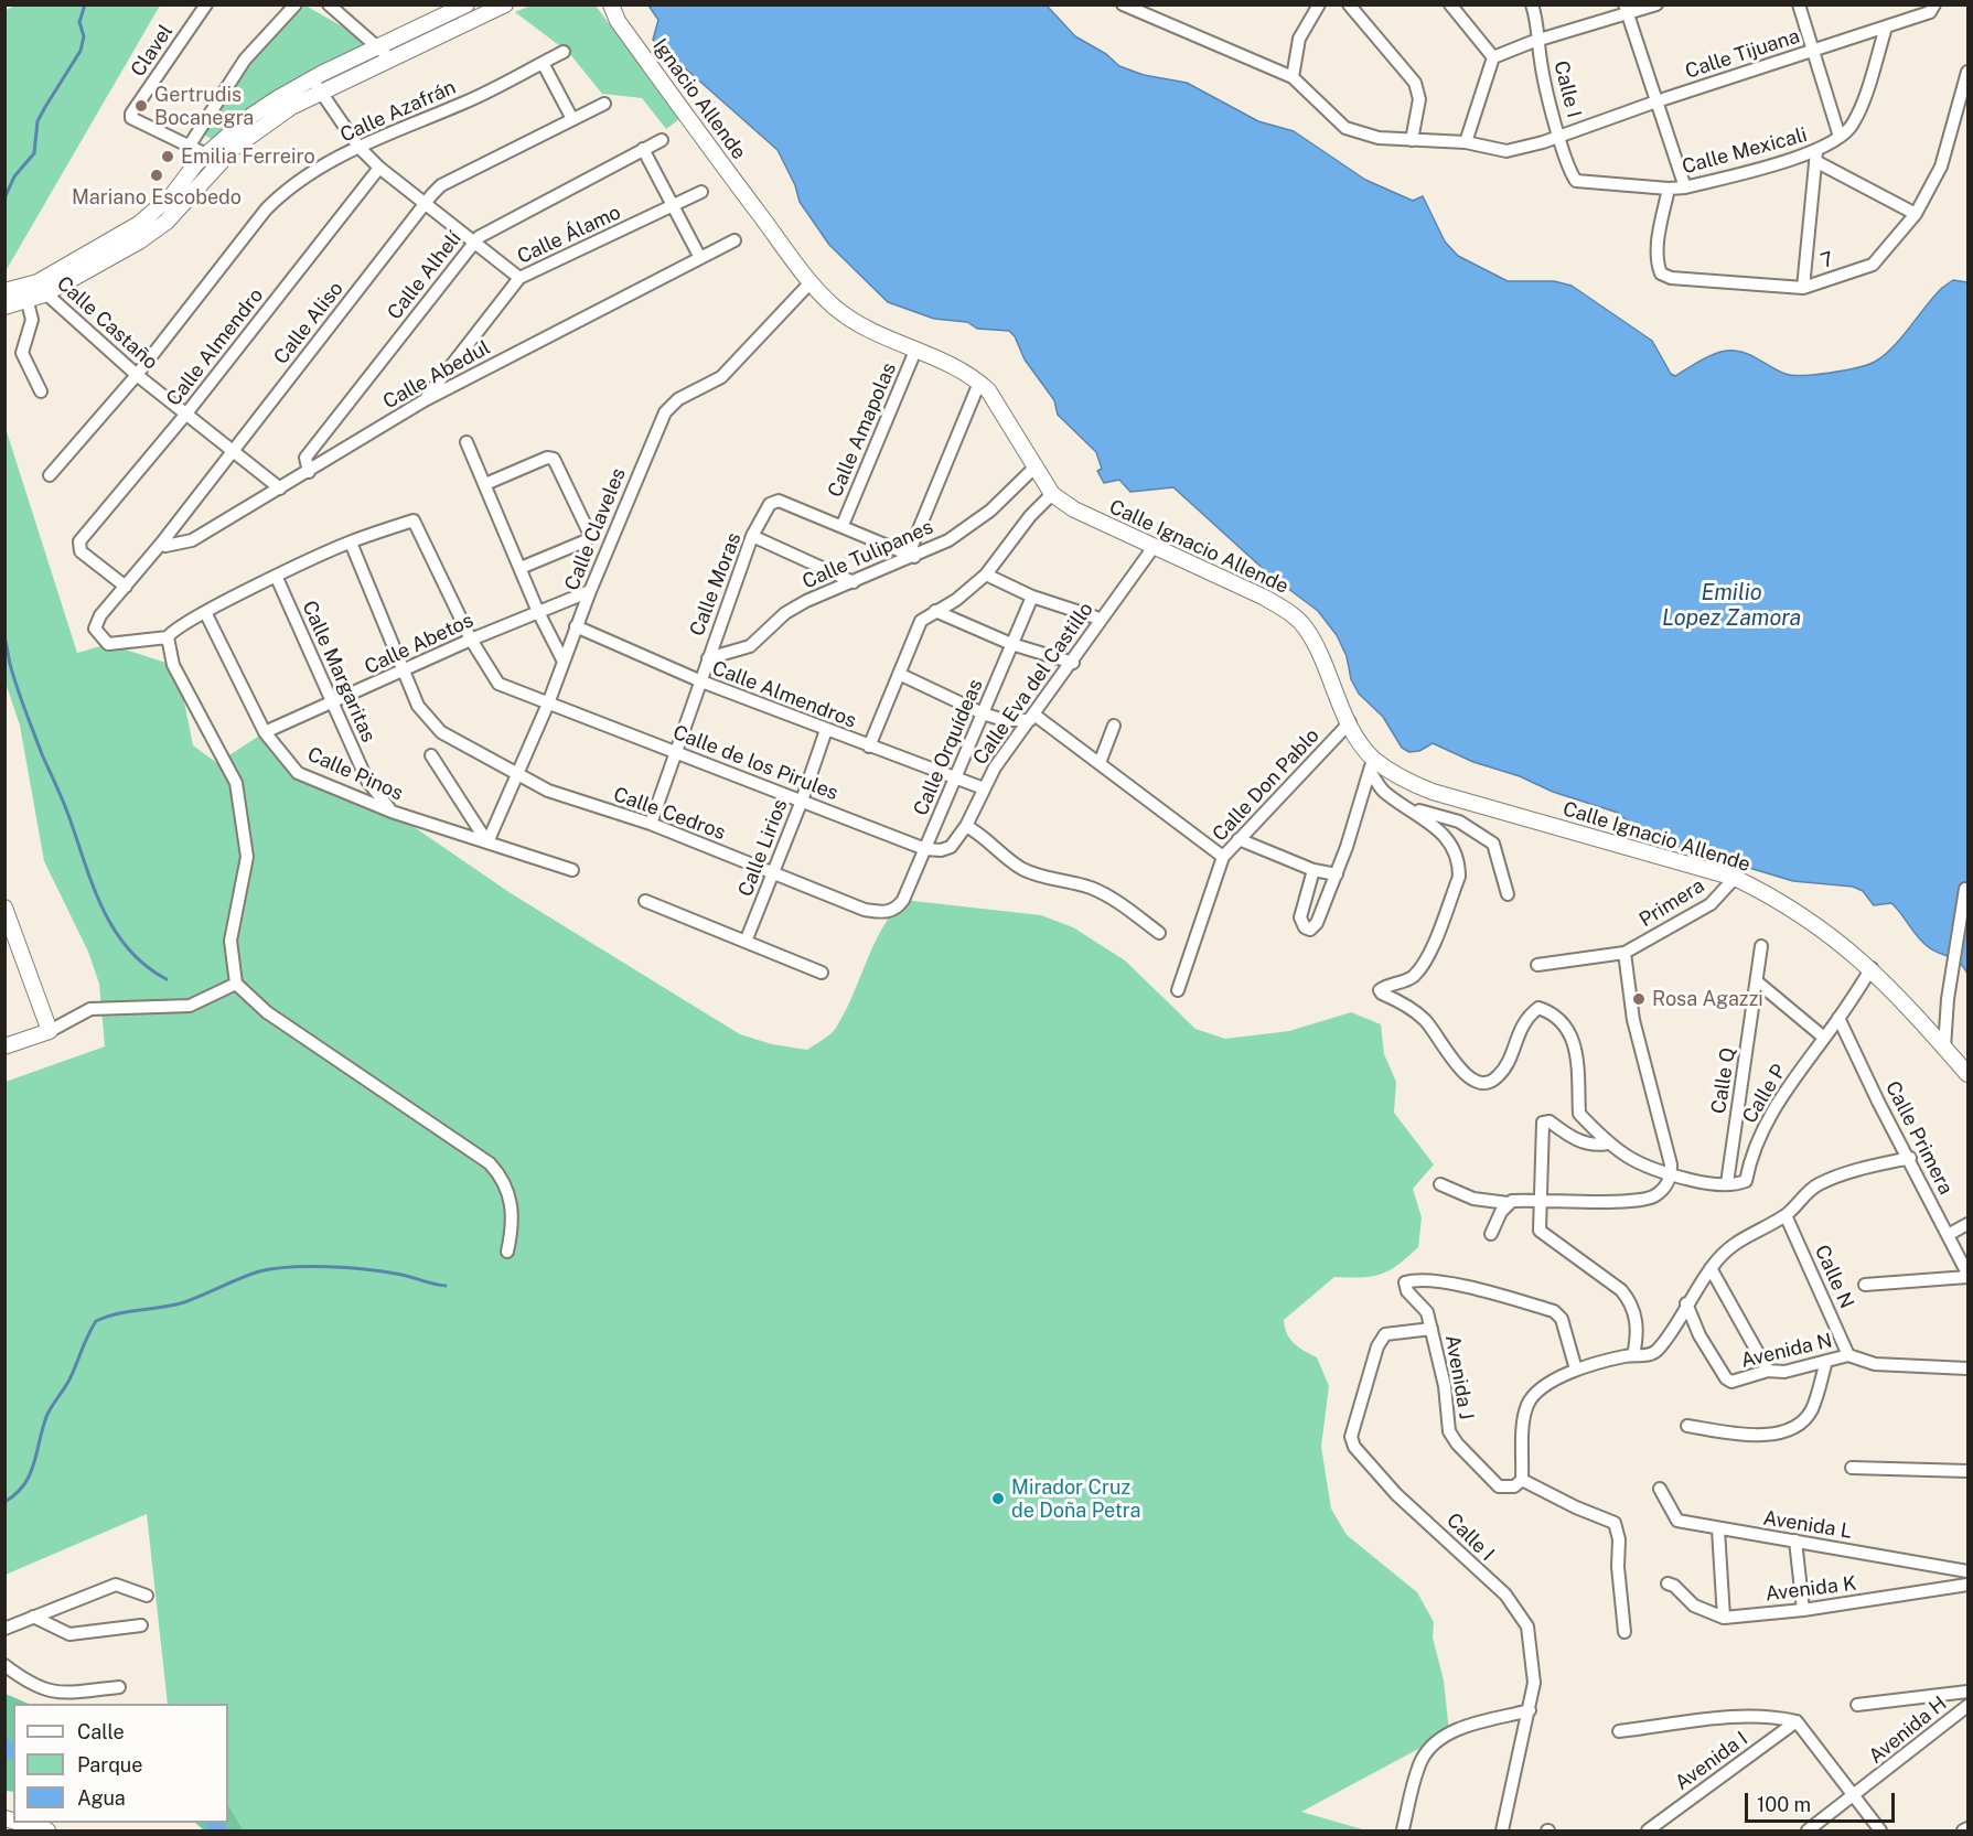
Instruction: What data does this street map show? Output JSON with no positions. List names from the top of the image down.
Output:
{
  "streets": {
    "street": [
      "Clavel",
      "Calle Tijuana",
      "Calle I",
      "Ignacio Allende",
      "Calle Azafrán",
      "Calle Mexicali",
      "Calle Álamo",
      "7",
      "Calle Alhelí",
      "Calle Castaño",
      "Calle Aliso",
      "Calle Almendro",
      "Calle Abedul",
      "Calle Amapolas",
      "Calle Claveles",
      "Calle Ignacio Allende",
      "Calle Tulipanes",
      "Calle Moras",
      "Calle Abetos",
      "Calle Margaritas",
      "Calle Eva del Castillo",
      "Calle Almendros",
      "Calle Orquídeas",
      "Calle de los Pirules",
      "Calle Pinos",
      "Calle Don Pablo",
      "Calle Cedros",
      "Calle Lirios",
      "Primera",
      "Calle Q",
      "Calle P",
      "Calle Primera",
      "Calle N",
      "Avenida N",
      "Avenida J",
      "Avenida L",
      "Avenida K",
      "Avenida H",
      "Avenida I"
    ]
  },
  "crossings": [
    ["Calle Tijuana", "Calle I"],
    ["Calle Tijuana", "Calle Mexicali"],
    ["Calle I", "Calle Mexicali"],
    ["Calle I", "Avenida J"],
    ["Ignacio Allende", "Calle Ignacio Allende"],
    ["Calle Azafrán", "Calle Castaño"],
    ["Calle Mexicali", "7"],
    ["Calle Álamo", "Calle Abedul"],
    ["Calle Alhelí", "Calle Abedul"],
    ["Calle Castaño", "Calle Aliso"],
    ["Calle Castaño", "Calle Almendro"],
    ["Calle Castaño", "Calle Abedul"],
    ["Calle Aliso", "Calle Almendro"],
    ["Calle Aliso", "Calle Abedul"],
    ["Calle Amapolas", "Calle Ignacio Allende"],
    ["Calle Amapolas", "Calle Moras"],
    ["Calle Claveles", "Calle Ignacio Allende"],
    ["Calle Claveles", "Calle Abetos"],
    ["Calle Claveles", "Calle Almendros"],
    ["Calle Claveles", "Calle de los Pirules"],
    ["Calle Claveles", "Calle Pinos"],
    ["Calle Claveles", "Calle Cedros"],
    ["Calle Ignacio Allende", "Calle Tulipanes"],
    ["Calle Ignacio Allende", "Calle Eva del Castillo"],
    ["Calle Ignacio Allende", "Calle Don Pablo"],
    ["Calle Ignacio Allende", "Primera"],
    ["Calle Ignacio Allende", "Calle P"],
    ["Calle Tulipanes", "Calle Moras"],
    ["Calle Moras", "Calle Almendros"],
    ["Calle Moras", "Calle de los Pirules"],
    ["Calle Moras", "Calle Cedros"],
    ["Calle Abetos", "Calle Margaritas"],
    ["Calle Abetos", "Calle de los Pirules"],
    ["Calle Abetos", "Calle Pinos"],
    ["Calle Abetos", "Calle Cedros"],
    ["Calle Margaritas", "Calle Pinos"],
    ["Calle Eva del Castillo", "Calle Almendros"],
    ["Calle Eva del Castillo", "Calle de los Pirules"],
    ["Calle Almendros", "Calle Orquídeas"],
    ["Calle Almendros", "Calle Lirios"],
    ["Calle Orquídeas", "Calle de los Pirules"],
    ["Calle Orquídeas", "Calle Cedros"],
    ["Calle de los Pirules", "Calle Cedros"],
    ["Calle de los Pirules", "Calle Lirios"],
    ["Calle Cedros", "Calle Lirios"],
    ["Calle Q", "Calle P"],
    ["Calle P", "Calle Primera"],
    ["Calle N", "Avenida N"]
  ],
  "water": ["Emilio Lopez Zamora"],
  "places": [
    "Gertrudis Bocanegra",
    "Emilia Ferreiro",
    "Mariano Escobedo",
    "Rosa Agazzi",
    "Mirador Cruz de Doña Petra"
  ],
  "legend": ["Calle", "Parque", "Agua"],
  "scale_bar": "100 m"
}
